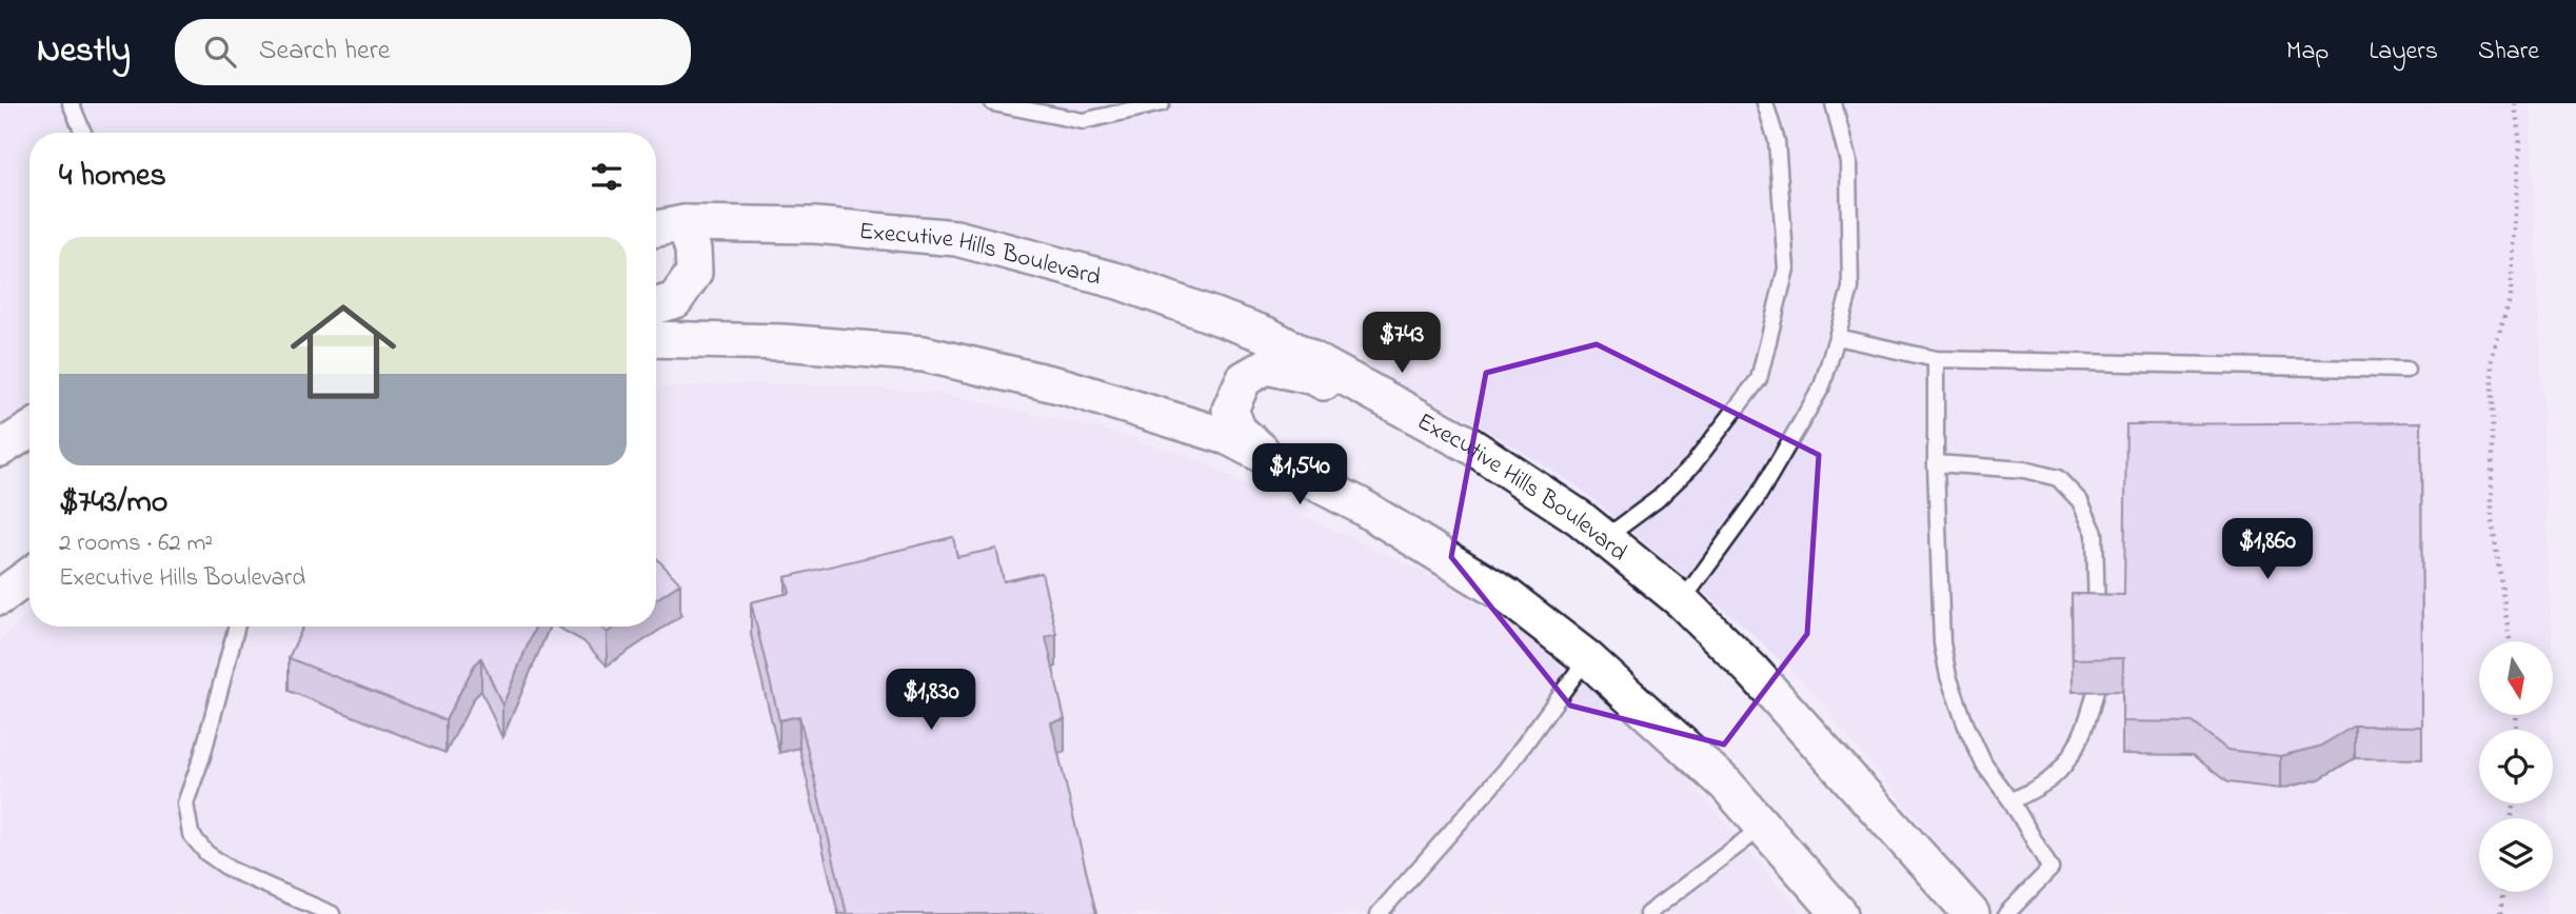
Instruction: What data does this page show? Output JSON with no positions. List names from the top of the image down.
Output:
{
  "streets": {
    "street": ["Executive Hills Boulevard"]
  },
  "north": "bottom",
  "page": {
    "header": "Nestly",
    "search": "Search here",
    "nav": ["Map", "Layers", "Share"],
    "heading": "4 homes",
    "list": [
      {
        "name": "$743/mo",
        "note": "2 rooms · 62 m² · Executive Hills Boulevard"
      }
    ],
    "price": [
      "$743",
      "$1,540",
      "$1,860",
      "$1,830"
    ]
  }
}
